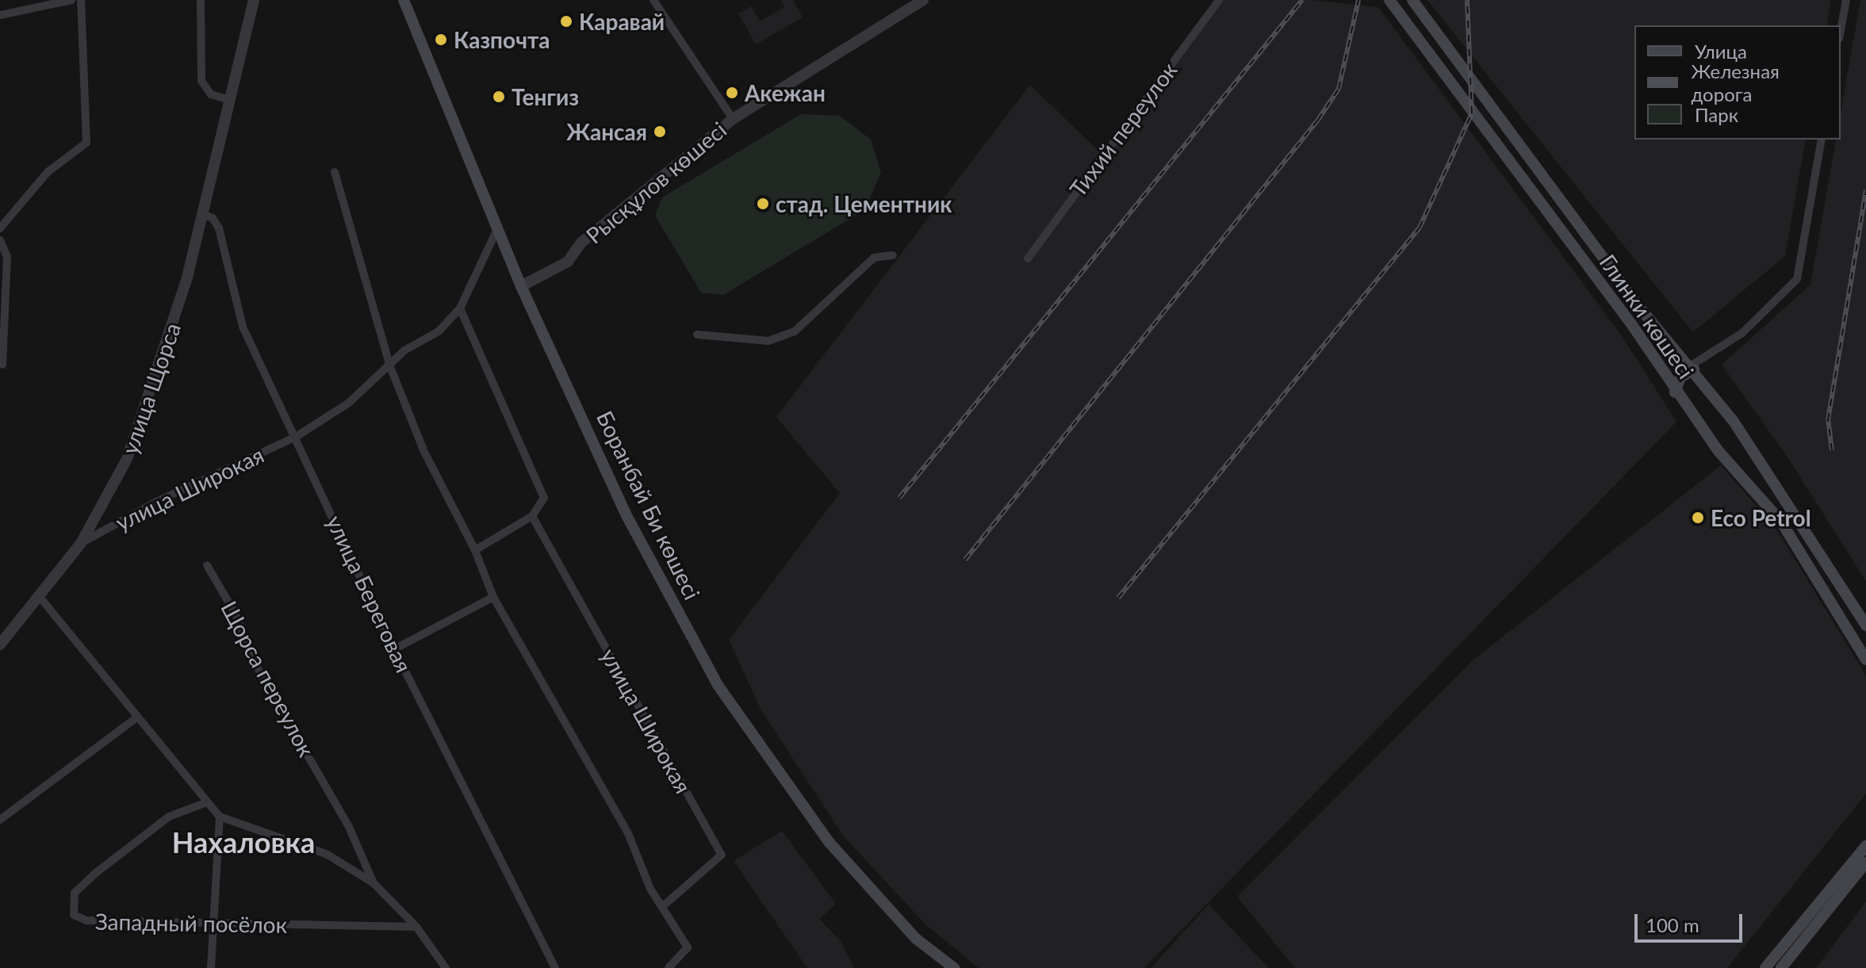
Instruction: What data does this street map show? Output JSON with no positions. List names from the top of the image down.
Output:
{
  "streets": {
    "main road": ["Глинки көшесі", "Боранбай Би көшесі"],
    "street": [
      "Тихий переулок",
      "Рысқұлов көшесі",
      "улица Щорса",
      "улица Широкая",
      "улица Береговая",
      "Щорса переулок",
      "Западный посёлок"
    ]
  },
  "crossings": [
    ["Рысқұлов көшесі", "Боранбай Би көшесі"],
    ["улица Щорса", "улица Широкая"],
    ["улица Щорса", "улица Береговая"],
    ["улица Широкая", "Боранбай Би көшесі"],
    ["улица Широкая", "улица Береговая"]
  ],
  "districts": ["Нахаловка"],
  "places": [
    "Каравай",
    "Казпочта",
    "Акежан",
    "Тенгиз",
    "Жансая",
    "стад. Цементник",
    "Eco Petrol"
  ],
  "legend": ["Улица", "Железная дорога", "Парк"],
  "scale_bar": "100 m"
}
